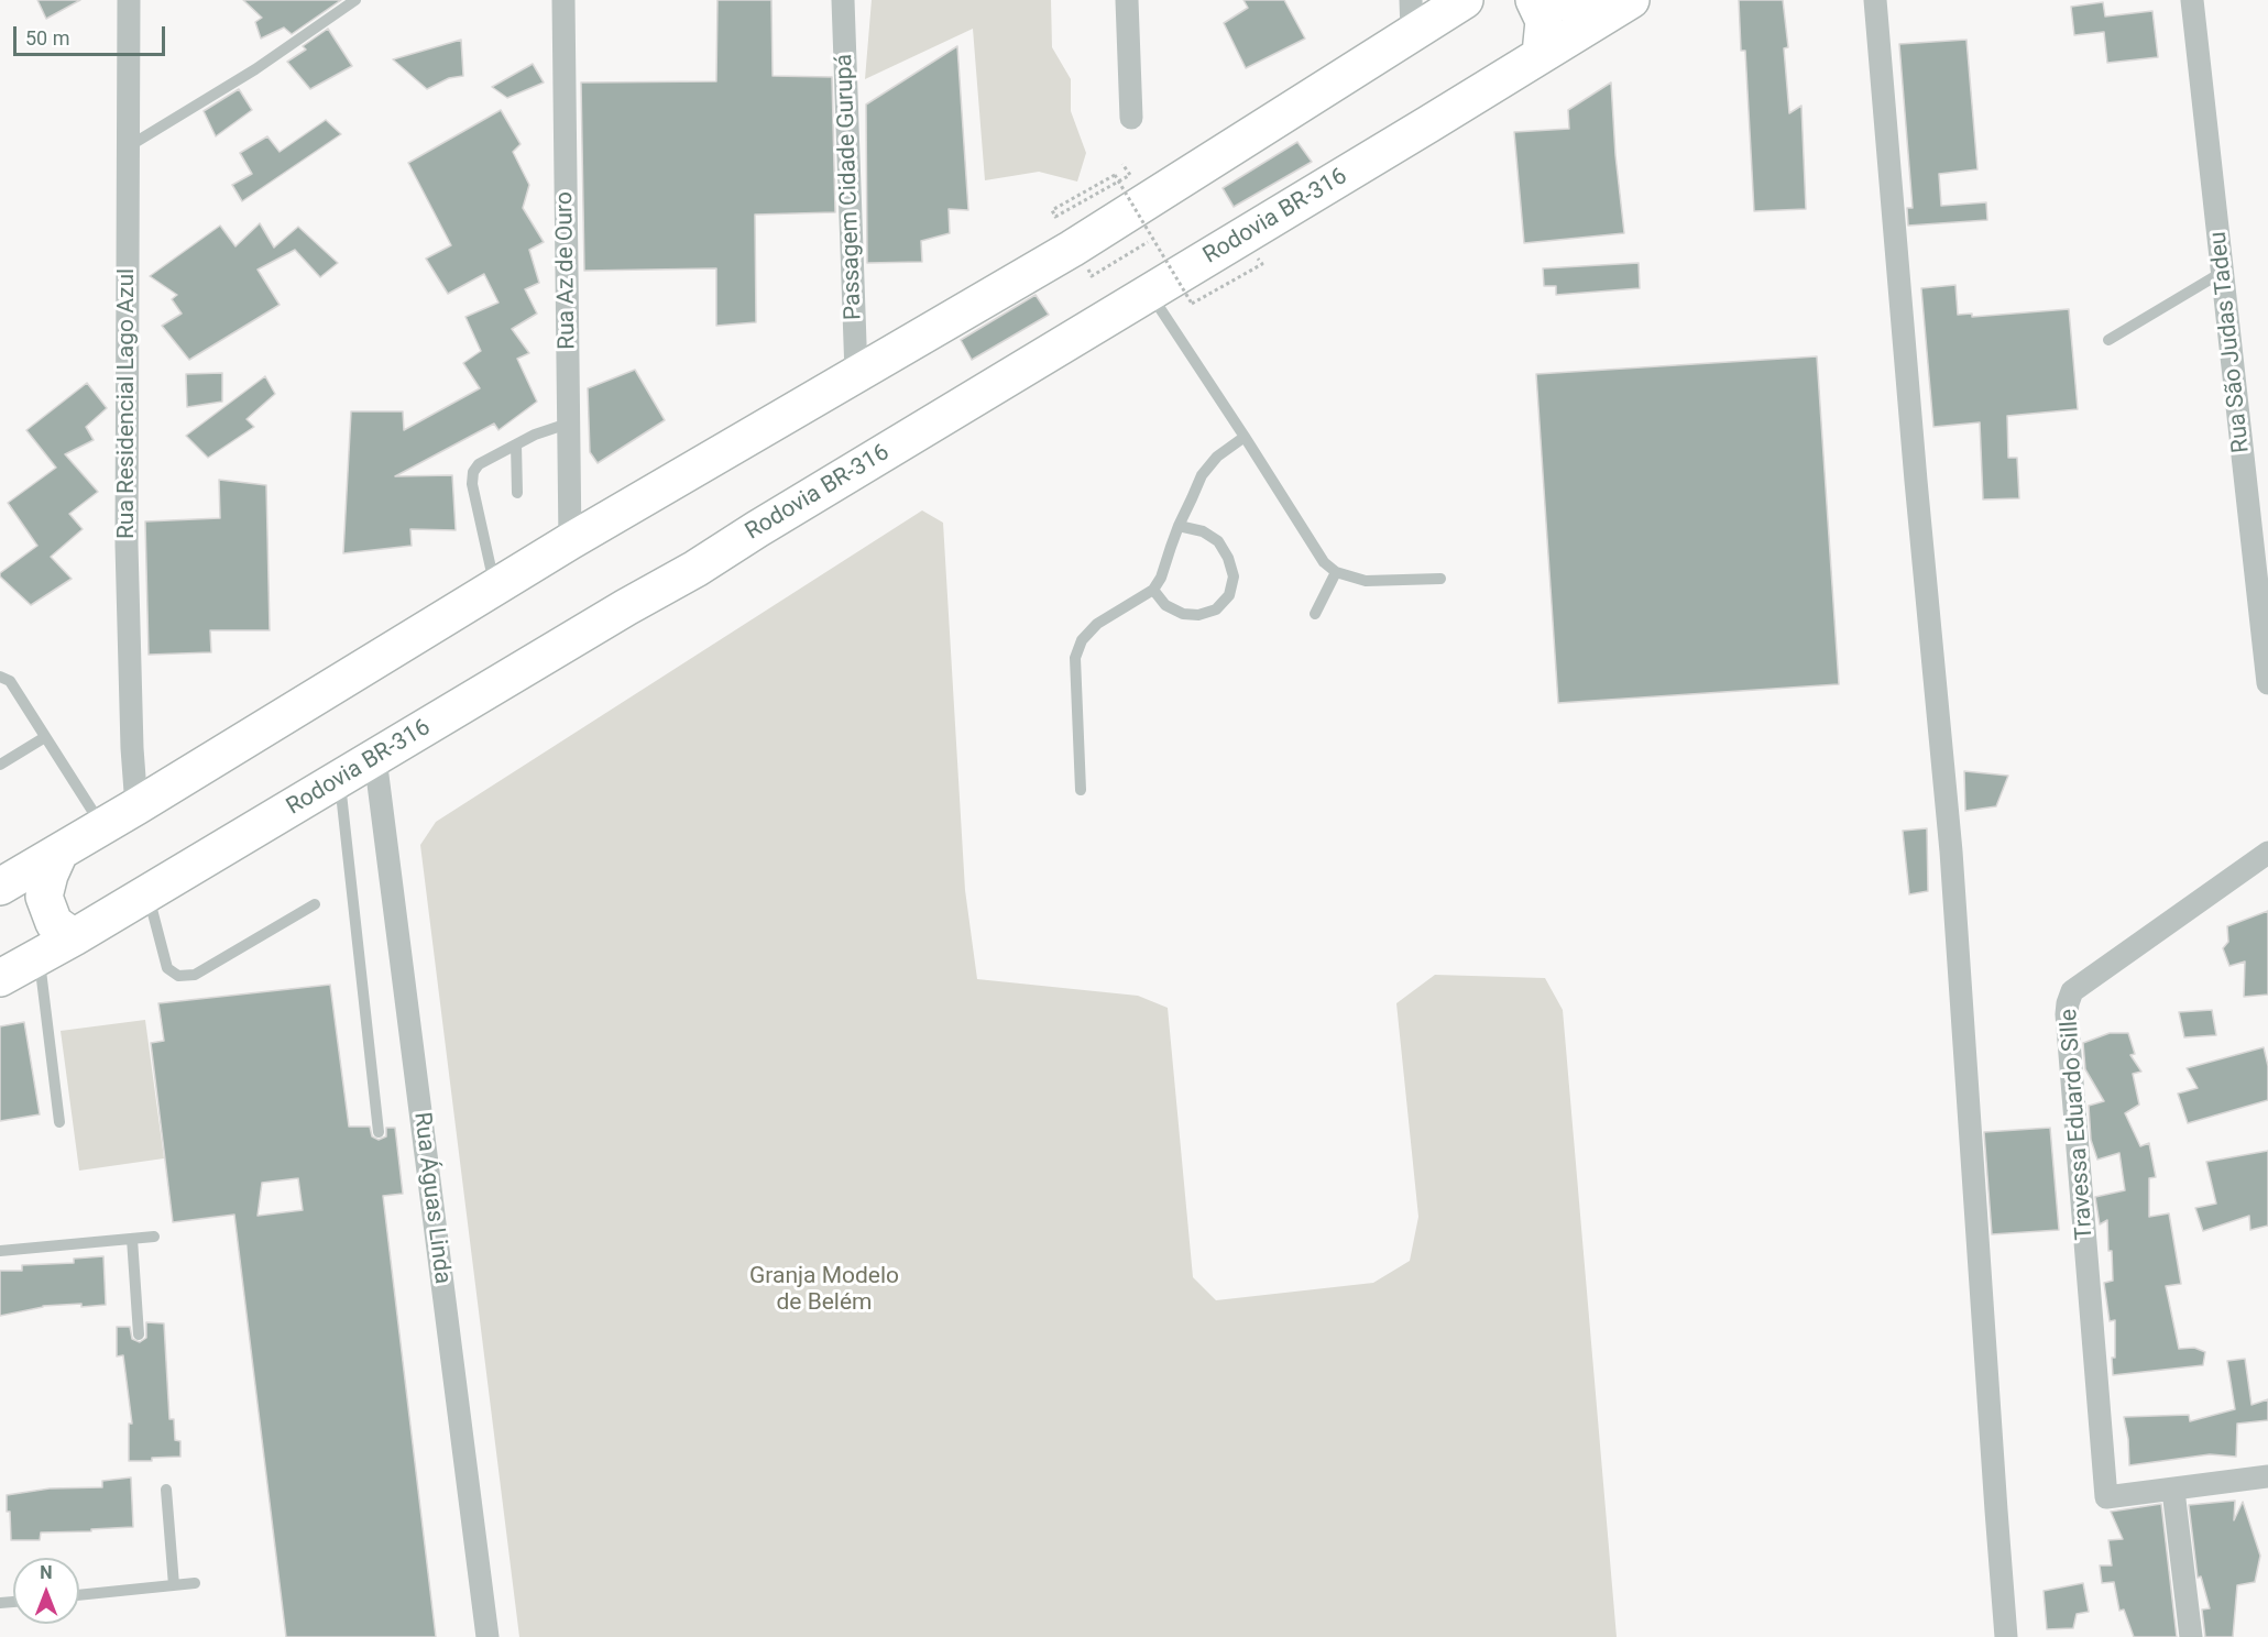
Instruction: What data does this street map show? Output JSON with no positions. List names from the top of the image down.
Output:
{
  "streets": {
    "highway": ["Rodovia BR-316"],
    "street": [
      "Passagem Cidade Gurupá",
      "Rua Az de Ouro",
      "Rua São Judas Tadeu",
      "Rua Residencial Lago Azul",
      "Travessa Eduardo Sille",
      "Rua Águas Linda"
    ]
  },
  "crossings": [
    ["Rodovia BR-316", "Rua Águas Linda"]
  ],
  "parks": ["Granja Modelo de Belém"],
  "scale_bar": "50 m",
  "north": "top"
}
